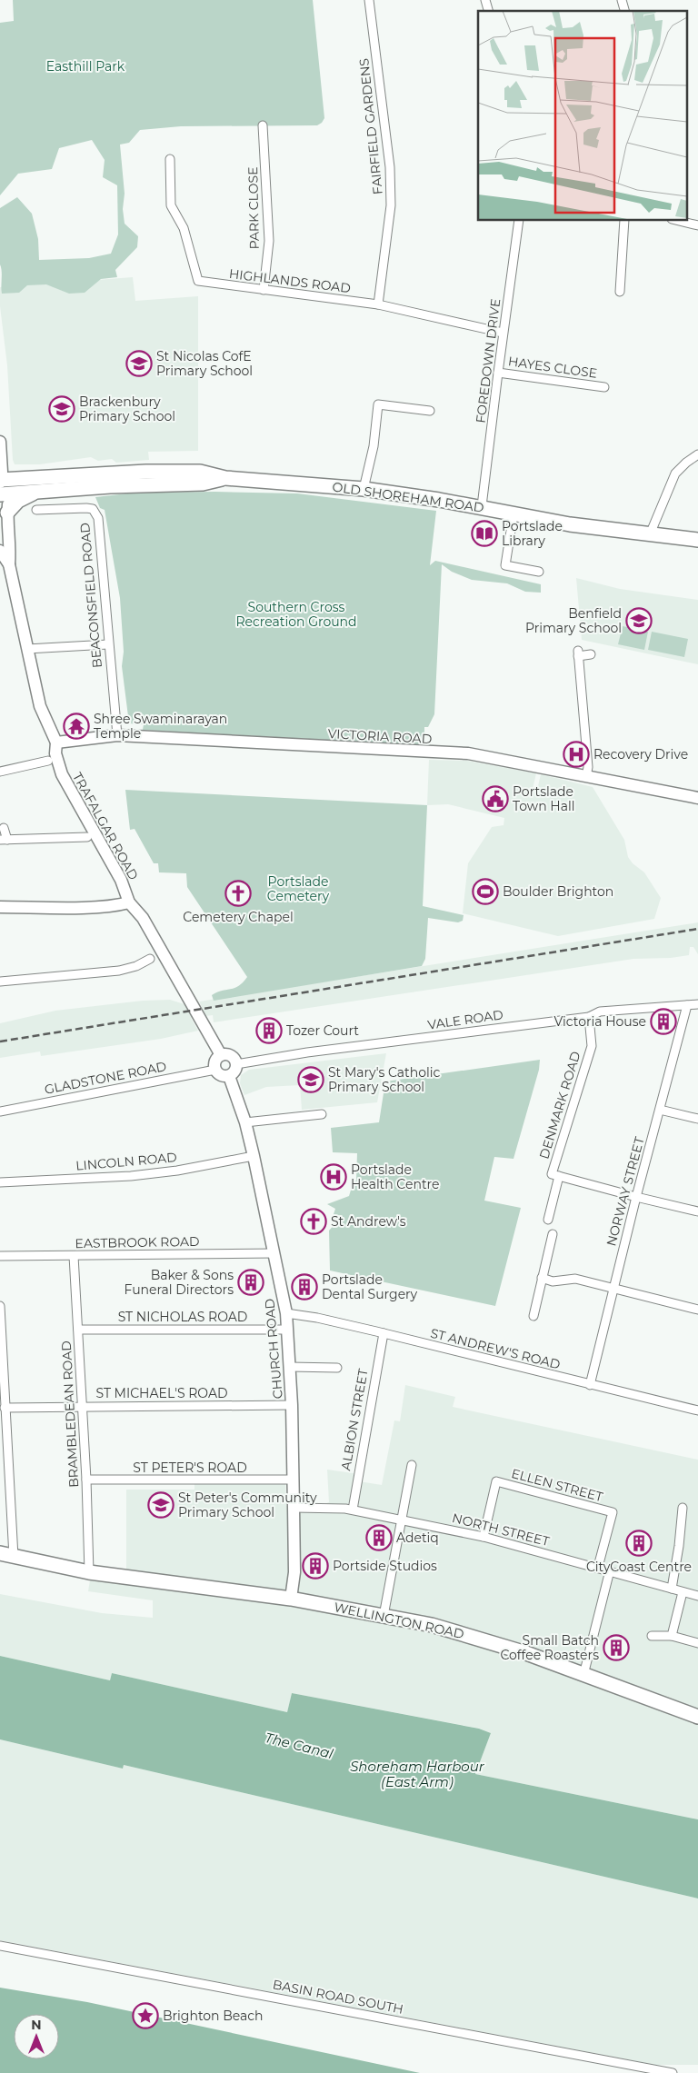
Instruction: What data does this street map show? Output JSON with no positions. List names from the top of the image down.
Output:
{
  "streets": {
    "main road": [
      "OLD SHOREHAM ROAD",
      "VICTORIA ROAD",
      "TRAFALGAR ROAD",
      "CHURCH ROAD",
      "WELLINGTON ROAD"
    ],
    "street": [
      "FAIRFIELD GARDENS",
      "PARK CLOSE",
      "HIGHLANDS ROAD",
      "FOREDOWN DRIVE",
      "HAYES CLOSE",
      "BEACONSFIELD ROAD",
      "VALE ROAD",
      "GLADSTONE ROAD",
      "DENMARK ROAD",
      "LINCOLN ROAD",
      "NORWAY STREET",
      "EASTBROOK ROAD",
      "ST NICHOLAS ROAD",
      "ST ANDREW'S ROAD",
      "ST MICHAEL'S ROAD",
      "BRAMBLEDEAN ROAD",
      "ALBION STREET",
      "ST PETER'S ROAD",
      "ELLEN STREET",
      "NORTH STREET",
      "BASIN ROAD SOUTH"
    ]
  },
  "crossings": [
    ["FAIRFIELD GARDENS", "HIGHLANDS ROAD"],
    ["PARK CLOSE", "HIGHLANDS ROAD"],
    ["HIGHLANDS ROAD", "FOREDOWN DRIVE"],
    ["FOREDOWN DRIVE", "HAYES CLOSE"],
    ["FOREDOWN DRIVE", "OLD SHOREHAM ROAD"],
    ["OLD SHOREHAM ROAD", "TRAFALGAR ROAD"],
    ["BEACONSFIELD ROAD", "VICTORIA ROAD"],
    ["VICTORIA ROAD", "TRAFALGAR ROAD"],
    ["TRAFALGAR ROAD", "VALE ROAD"],
    ["TRAFALGAR ROAD", "GLADSTONE ROAD"],
    ["TRAFALGAR ROAD", "CHURCH ROAD"],
    ["VALE ROAD", "GLADSTONE ROAD"],
    ["VALE ROAD", "DENMARK ROAD"],
    ["VALE ROAD", "NORWAY STREET"],
    ["VALE ROAD", "CHURCH ROAD"],
    ["GLADSTONE ROAD", "CHURCH ROAD"],
    ["LINCOLN ROAD", "CHURCH ROAD"],
    ["NORWAY STREET", "ST ANDREW'S ROAD"],
    ["EASTBROOK ROAD", "CHURCH ROAD"],
    ["EASTBROOK ROAD", "BRAMBLEDEAN ROAD"],
    ["ST NICHOLAS ROAD", "CHURCH ROAD"],
    ["ST NICHOLAS ROAD", "BRAMBLEDEAN ROAD"],
    ["CHURCH ROAD", "ST ANDREW'S ROAD"],
    ["CHURCH ROAD", "ST MICHAEL'S ROAD"],
    ["CHURCH ROAD", "ST PETER'S ROAD"],
    ["CHURCH ROAD", "NORTH STREET"],
    ["CHURCH ROAD", "WELLINGTON ROAD"],
    ["ST ANDREW'S ROAD", "ALBION STREET"],
    ["ST MICHAEL'S ROAD", "BRAMBLEDEAN ROAD"],
    ["BRAMBLEDEAN ROAD", "ST PETER'S ROAD"],
    ["BRAMBLEDEAN ROAD", "WELLINGTON ROAD"],
    ["ALBION STREET", "NORTH STREET"],
    ["ELLEN STREET", "NORTH STREET"]
  ],
  "water": ["The Canal", "Shoreham Harbour (East Arm)"],
  "parks": ["Easthill Park", "Southern Cross Recreation Ground", "Portslade Cemetery"],
  "places": {
    "school or university": [
      "St Nicolas CofE Primary School",
      "Brackenbury Primary School",
      "Benfield Primary School",
      "St Mary's Catholic Primary School",
      "St Peter's Community Primary School"
    ],
    "library": ["Portslade Library"],
    "temple": ["Shree Swaminarayan Temple"],
    "hospital": ["Recovery Drive", "Portslade Health Centre"],
    "public building": ["Portslade Town Hall"],
    "sports": ["Boulder Brighton"],
    "church": ["Cemetery Chapel", "St Andrew's"],
    "building": [
      "Victoria House",
      "Tozer Court",
      "Baker & Sons Funeral Directors",
      "Portslade Dental Surgery",
      "Adetiq",
      "CityCoast Centre",
      "Portside Studios",
      "Small Batch Coffee Roasters"
    ],
    "place": ["Brighton Beach"]
  },
  "north": "top"
}
